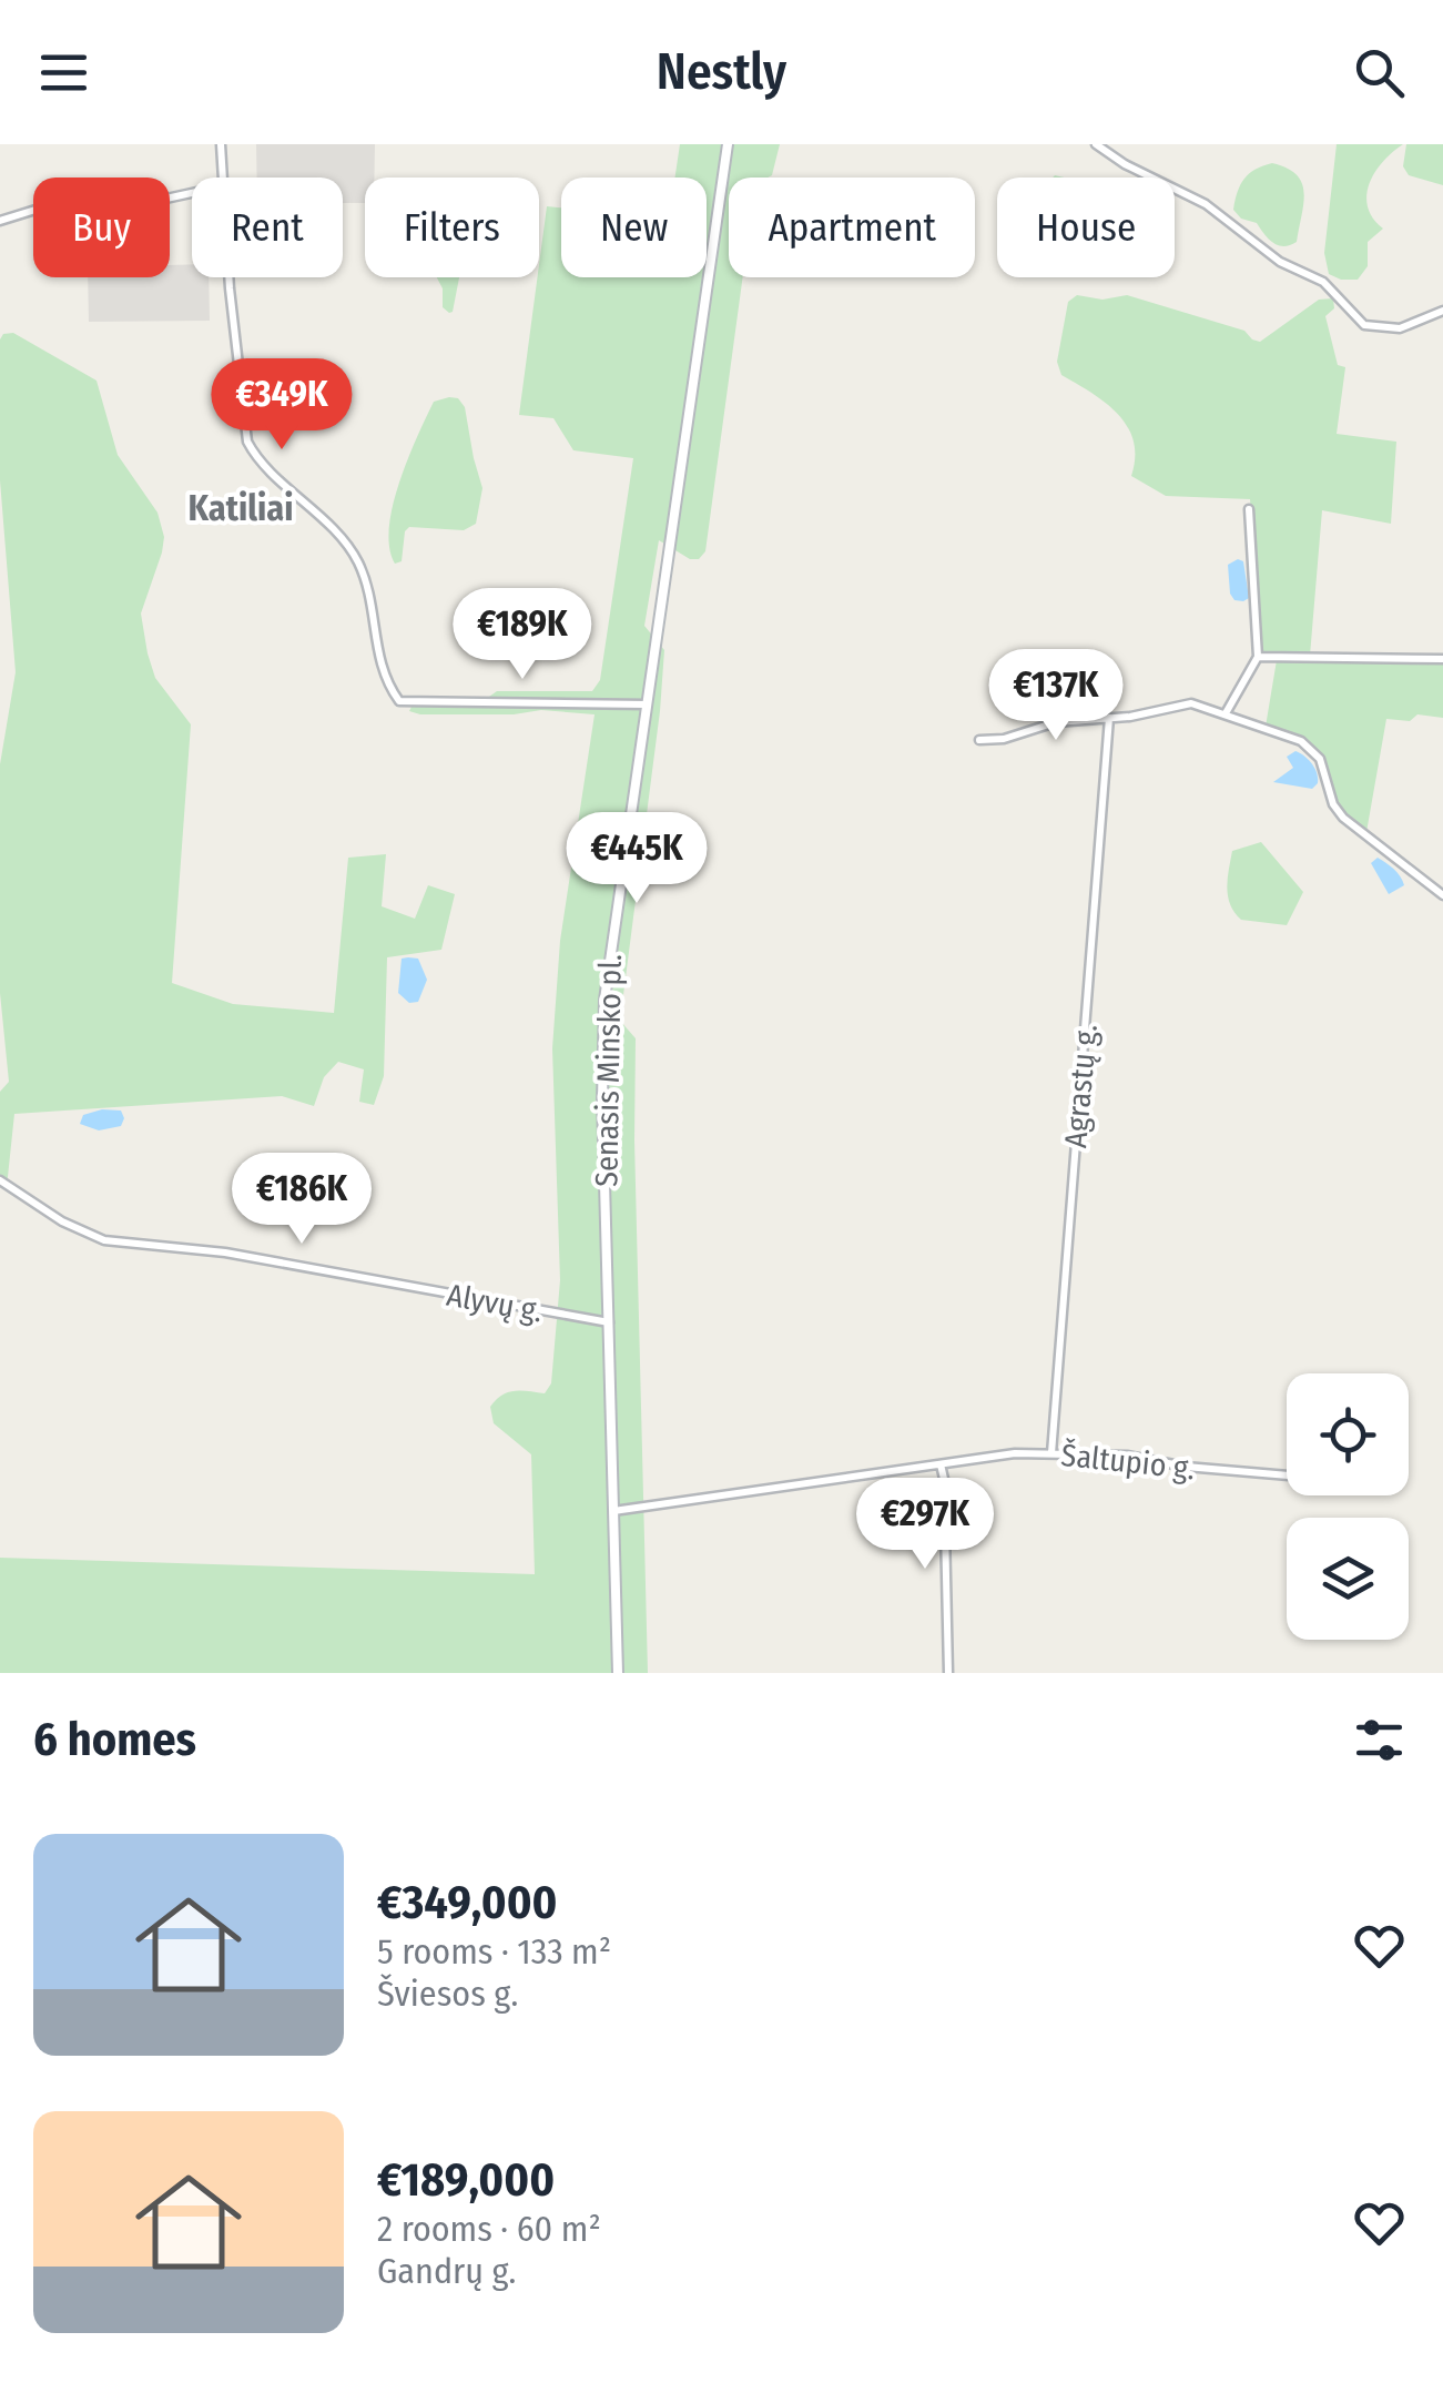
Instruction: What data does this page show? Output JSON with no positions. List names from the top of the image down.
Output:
{
  "streets": {
    "main road": ["Senasis Minsko pl."],
    "street": ["Agrastų g.", "Alyvų g.", "Šaltupio g."]
  },
  "crossings": [
    ["Senasis Minsko pl.", "Alyvų g."],
    ["Senasis Minsko pl.", "Šaltupio g."],
    ["Agrastų g.", "Šaltupio g."]
  ],
  "districts": ["Katiliai"],
  "page": {
    "header": "Nestly",
    "chip": [
      "Buy",
      "Rent",
      "Filters",
      "New",
      "Apartment",
      "House"
    ],
    "price": [
      "€349K",
      "€189K",
      "€137K",
      "€445K",
      "€186K",
      "€297K"
    ],
    "heading": "6 homes",
    "list": [
      {
        "name": "€349,000",
        "note": "5 rooms · 133 m² · Šviesos g."
      },
      {
        "name": "€189,000",
        "note": "2 rooms · 60 m² · Gandrų g."
      }
    ]
  }
}
